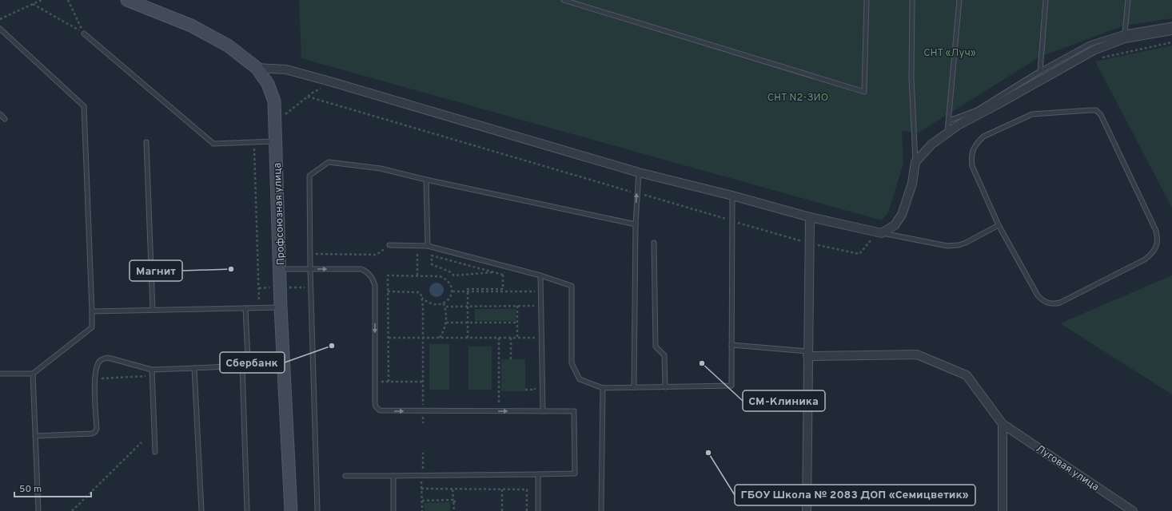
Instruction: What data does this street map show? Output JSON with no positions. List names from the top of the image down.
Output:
{
  "streets": {
    "main road": ["Профсоюзная улица"],
    "street": ["Луговая улица"]
  },
  "parks": ["СНТ «Луч»", "СНТ N2-ЗИО"],
  "places": [
    "Магнит",
    "Сбербанк",
    "СМ-Клиника",
    "ГБОУ Школа № 2083 ДОП «Семицветик»"
  ],
  "scale_bar": "50 m"
}
